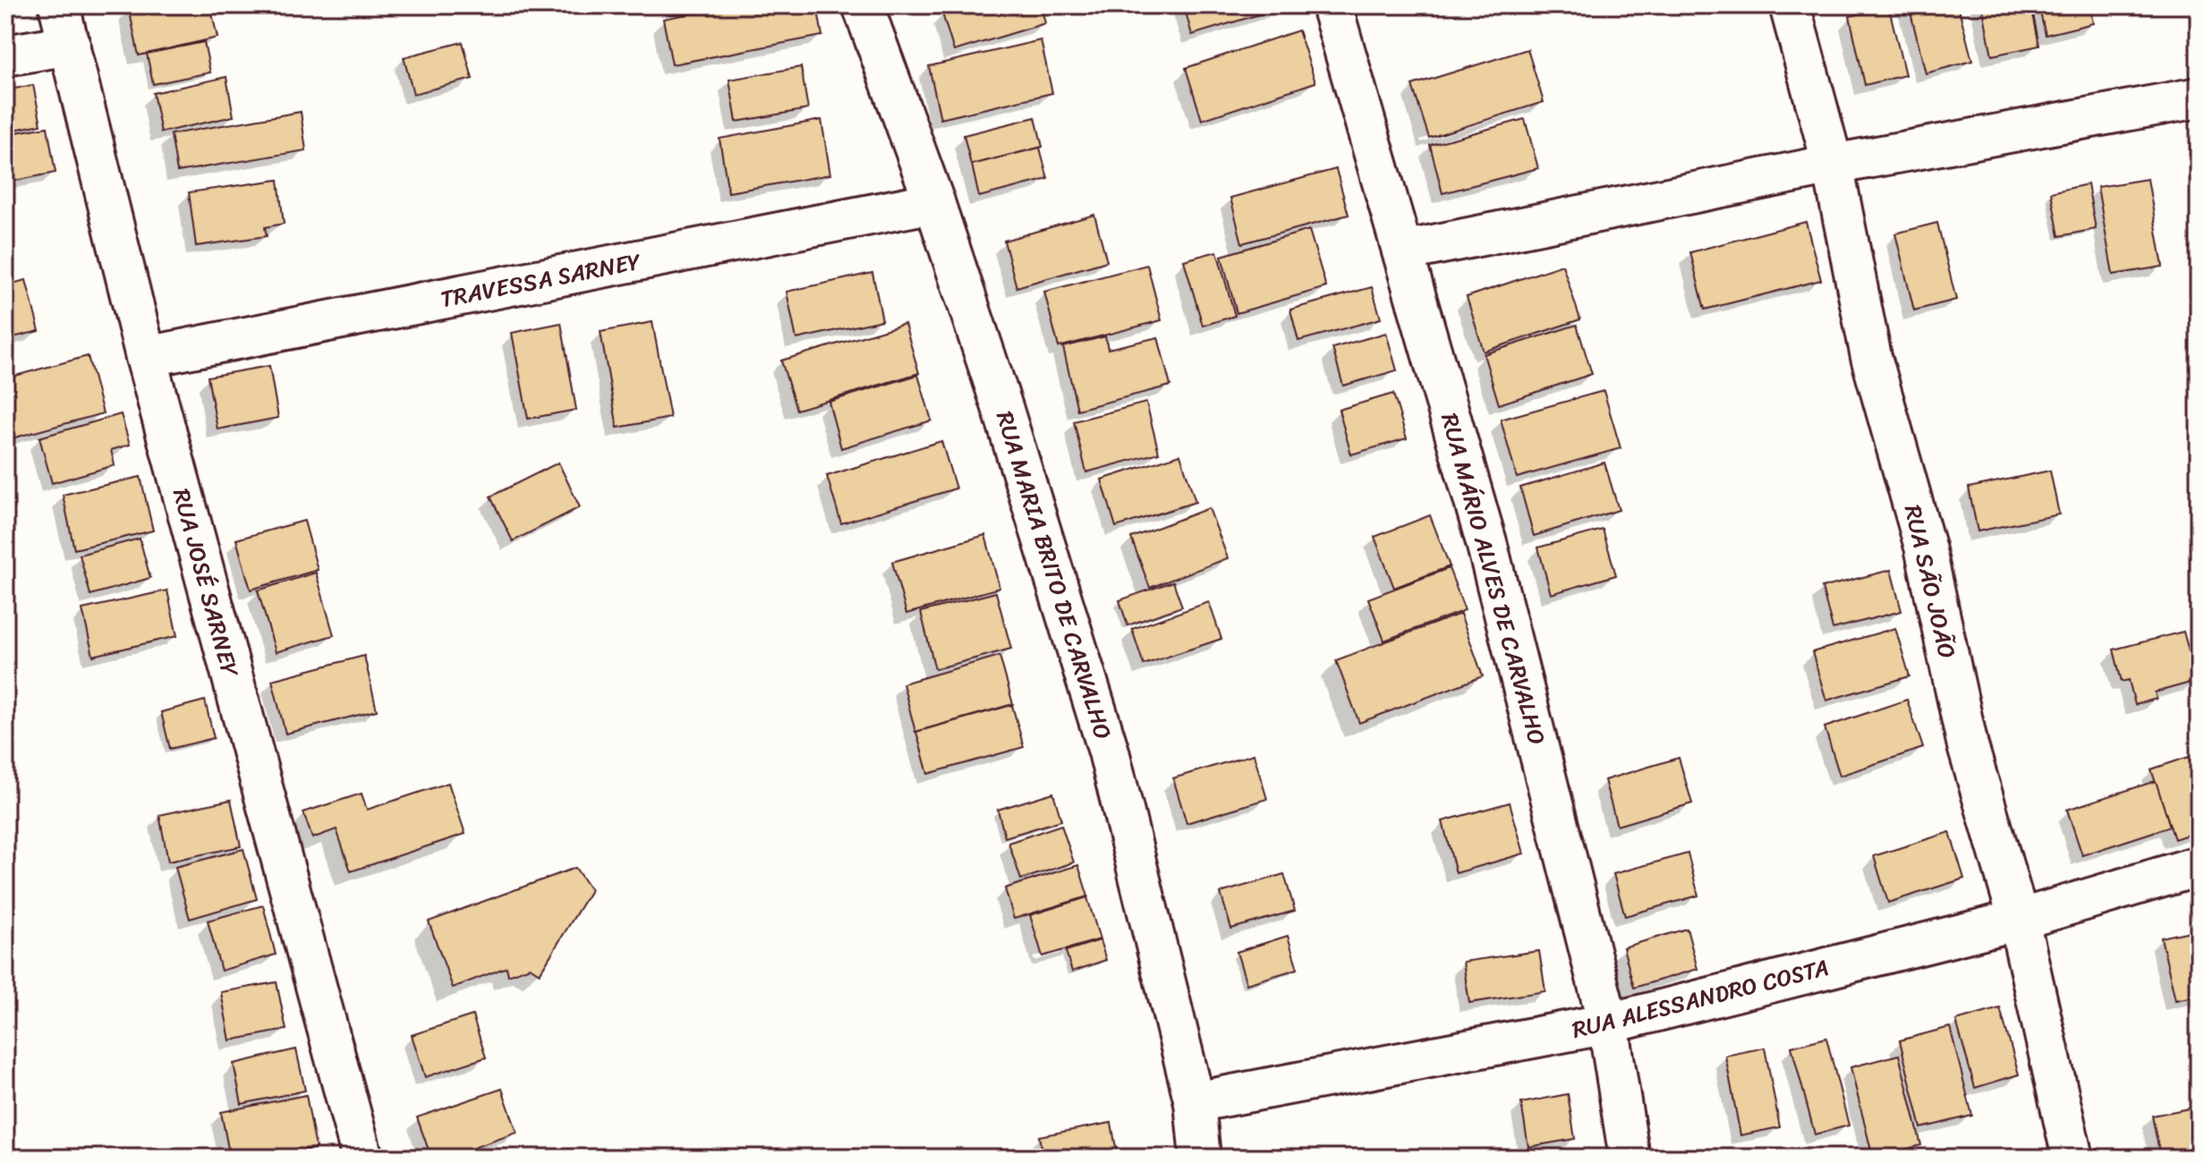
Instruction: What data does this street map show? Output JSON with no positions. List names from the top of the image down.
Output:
{
  "streets": {
    "street": [
      "TRAVESSA SARNEY",
      "RUA MARIA BRITO DE CARVALHO",
      "RUA MÁRIO ALVES DE CARVALHO",
      "RUA SÃO JOÃO",
      "RUA JOSÉ SARNEY",
      "RUA ALESSANDRO COSTA"
    ]
  },
  "crossings": [
    ["TRAVESSA SARNEY", "RUA MARIA BRITO DE CARVALHO"],
    ["TRAVESSA SARNEY", "RUA JOSÉ SARNEY"],
    ["RUA MARIA BRITO DE CARVALHO", "RUA ALESSANDRO COSTA"],
    ["RUA MÁRIO ALVES DE CARVALHO", "RUA ALESSANDRO COSTA"],
    ["RUA SÃO JOÃO", "RUA ALESSANDRO COSTA"]
  ]
}
